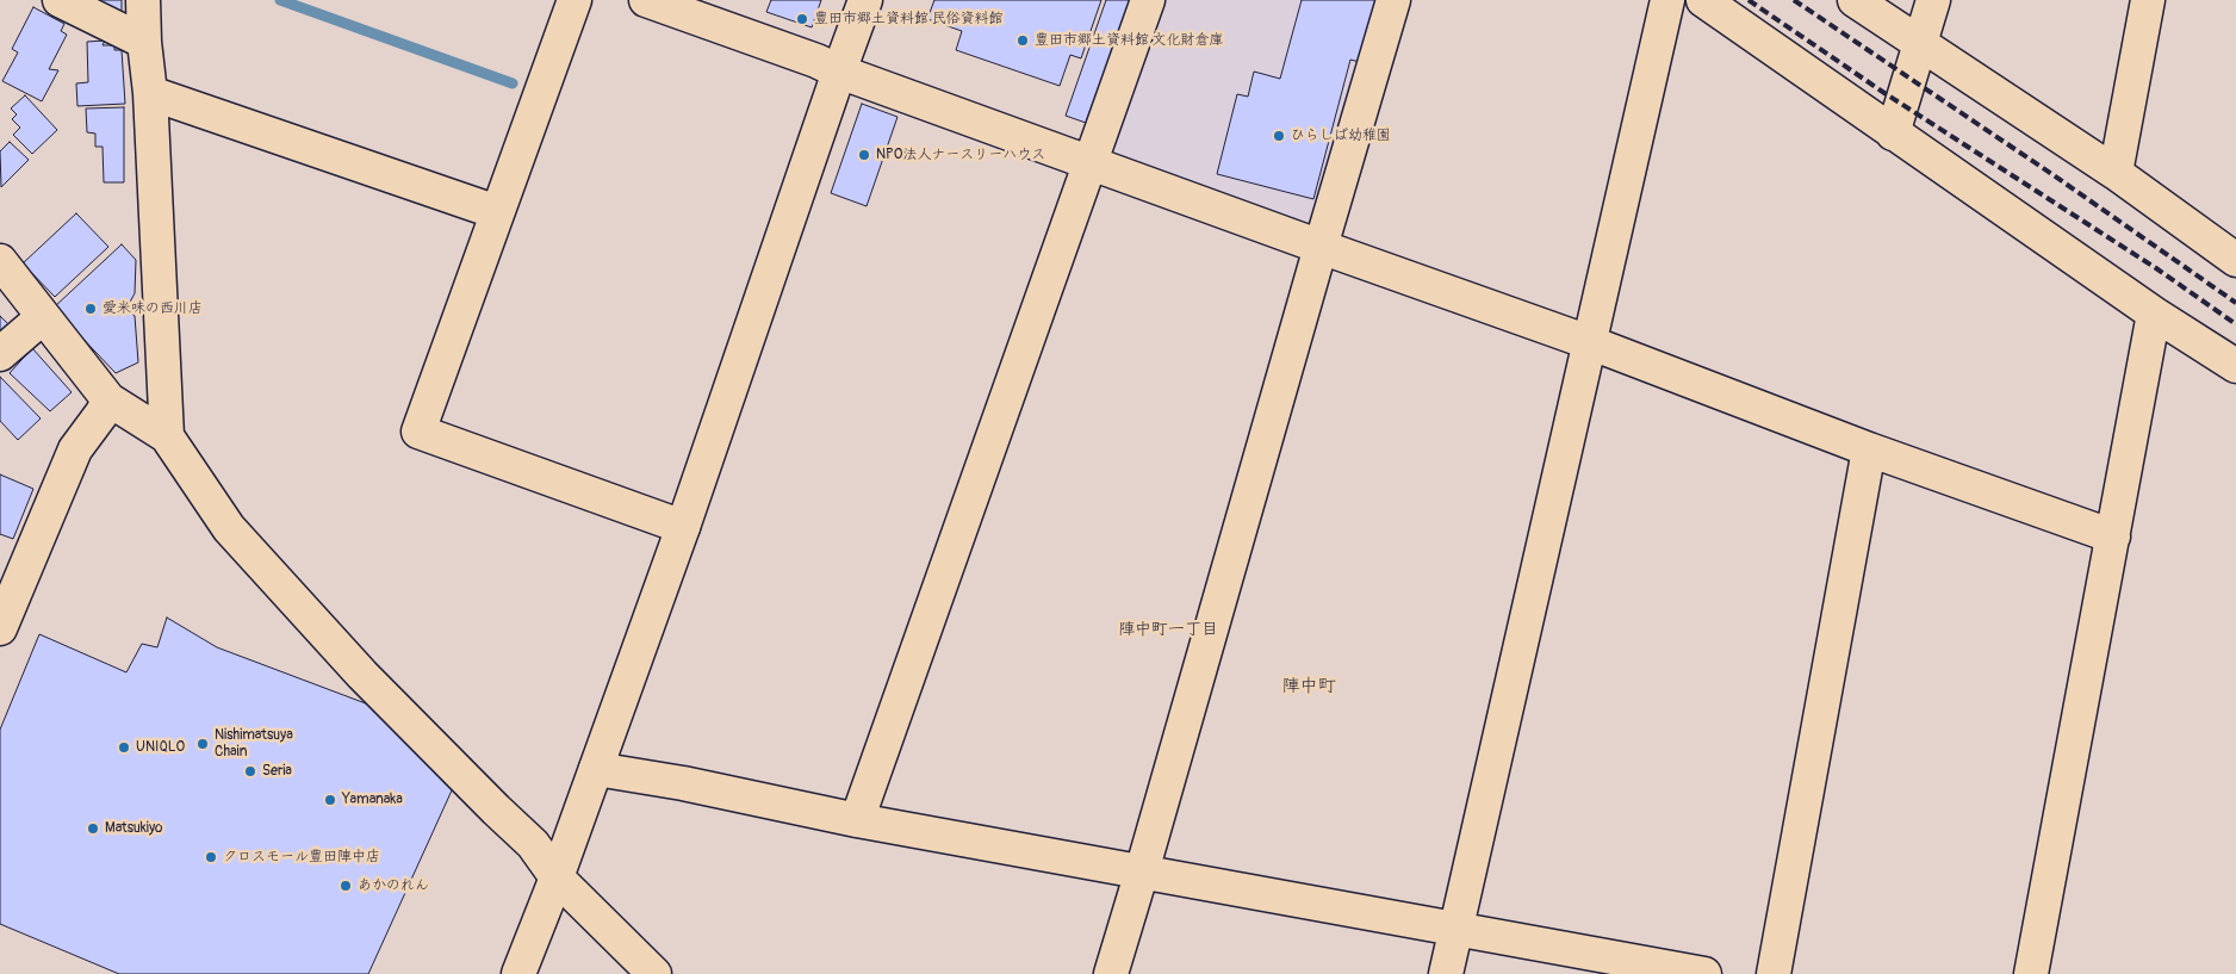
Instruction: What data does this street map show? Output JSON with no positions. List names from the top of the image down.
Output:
{
  "districts": ["陣中町一丁目", "陣中町"],
  "places": [
    "豊田市郷土資料館 民俗資料館",
    "豊田市郷土資料館 文化財倉庫",
    "ひらしば幼稚園",
    "NPO法人ナースリーハウス",
    "愛米味の西川店",
    "Nishimatsuya Chain",
    "UNIQLO",
    "Seria",
    "Yamanaka",
    "Matsukiyo",
    "クロスモール豊田陣中店",
    "あかのれん"
  ]
}
